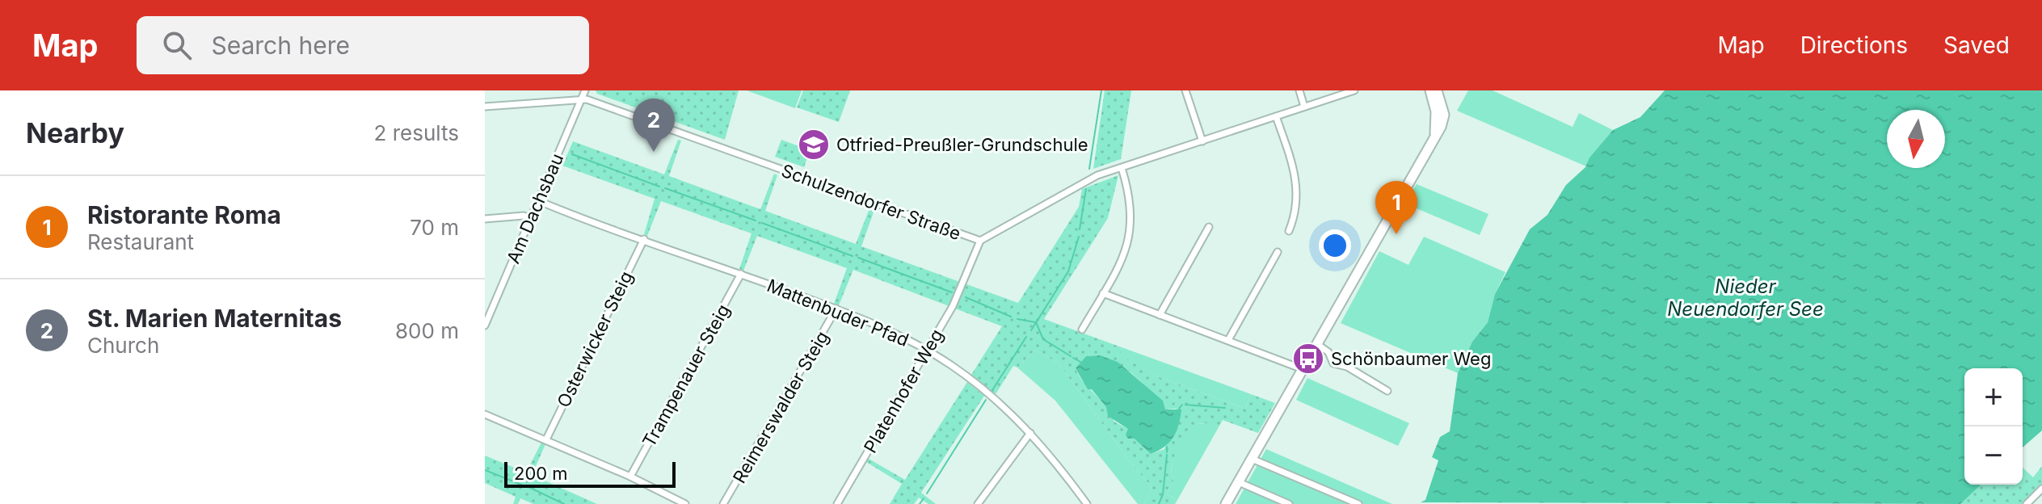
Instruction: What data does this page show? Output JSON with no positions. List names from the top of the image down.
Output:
{
  "streets": {
    "street": [
      "Schulzendorfer Straße",
      "Am Dachsbau",
      "Mattenbuder Pfad",
      "Osterwicker Steig",
      "Trampenauer Steig",
      "Platenhofer Weg",
      "Reimerswalder Steig"
    ]
  },
  "crossings": [
    ["Schulzendorfer Straße", "Am Dachsbau"],
    ["Schulzendorfer Straße", "Platenhofer Weg"],
    ["Am Dachsbau", "Mattenbuder Pfad"],
    ["Mattenbuder Pfad", "Osterwicker Steig"],
    ["Mattenbuder Pfad", "Trampenauer Steig"],
    ["Mattenbuder Pfad", "Platenhofer Weg"],
    ["Mattenbuder Pfad", "Reimerswalder Steig"]
  ],
  "water": ["Nieder Neuendorfer See"],
  "places": {
    "school or university": ["Otfried-Preußler-Grundschule"],
    "bus stop": ["Schönbaumer Weg"]
  },
  "scale_bar": "200 m",
  "north": "bottom",
  "page": {
    "header": "Map",
    "search": "Search here",
    "nav": ["Map", "Directions", "Saved"],
    "heading": ["Nearby", "2 results"],
    "pins": ["2", "1"],
    "list": [
      {
        "mark": "1",
        "name": "Ristorante Roma",
        "note": "Restaurant",
        "value": "70 m"
      },
      {
        "mark": "2",
        "name": "St. Marien Maternitas",
        "note": "Church",
        "value": "800 m"
      }
    ],
    "map_buttons": ["+", "−"],
    "scale": "200 m"
  }
}
